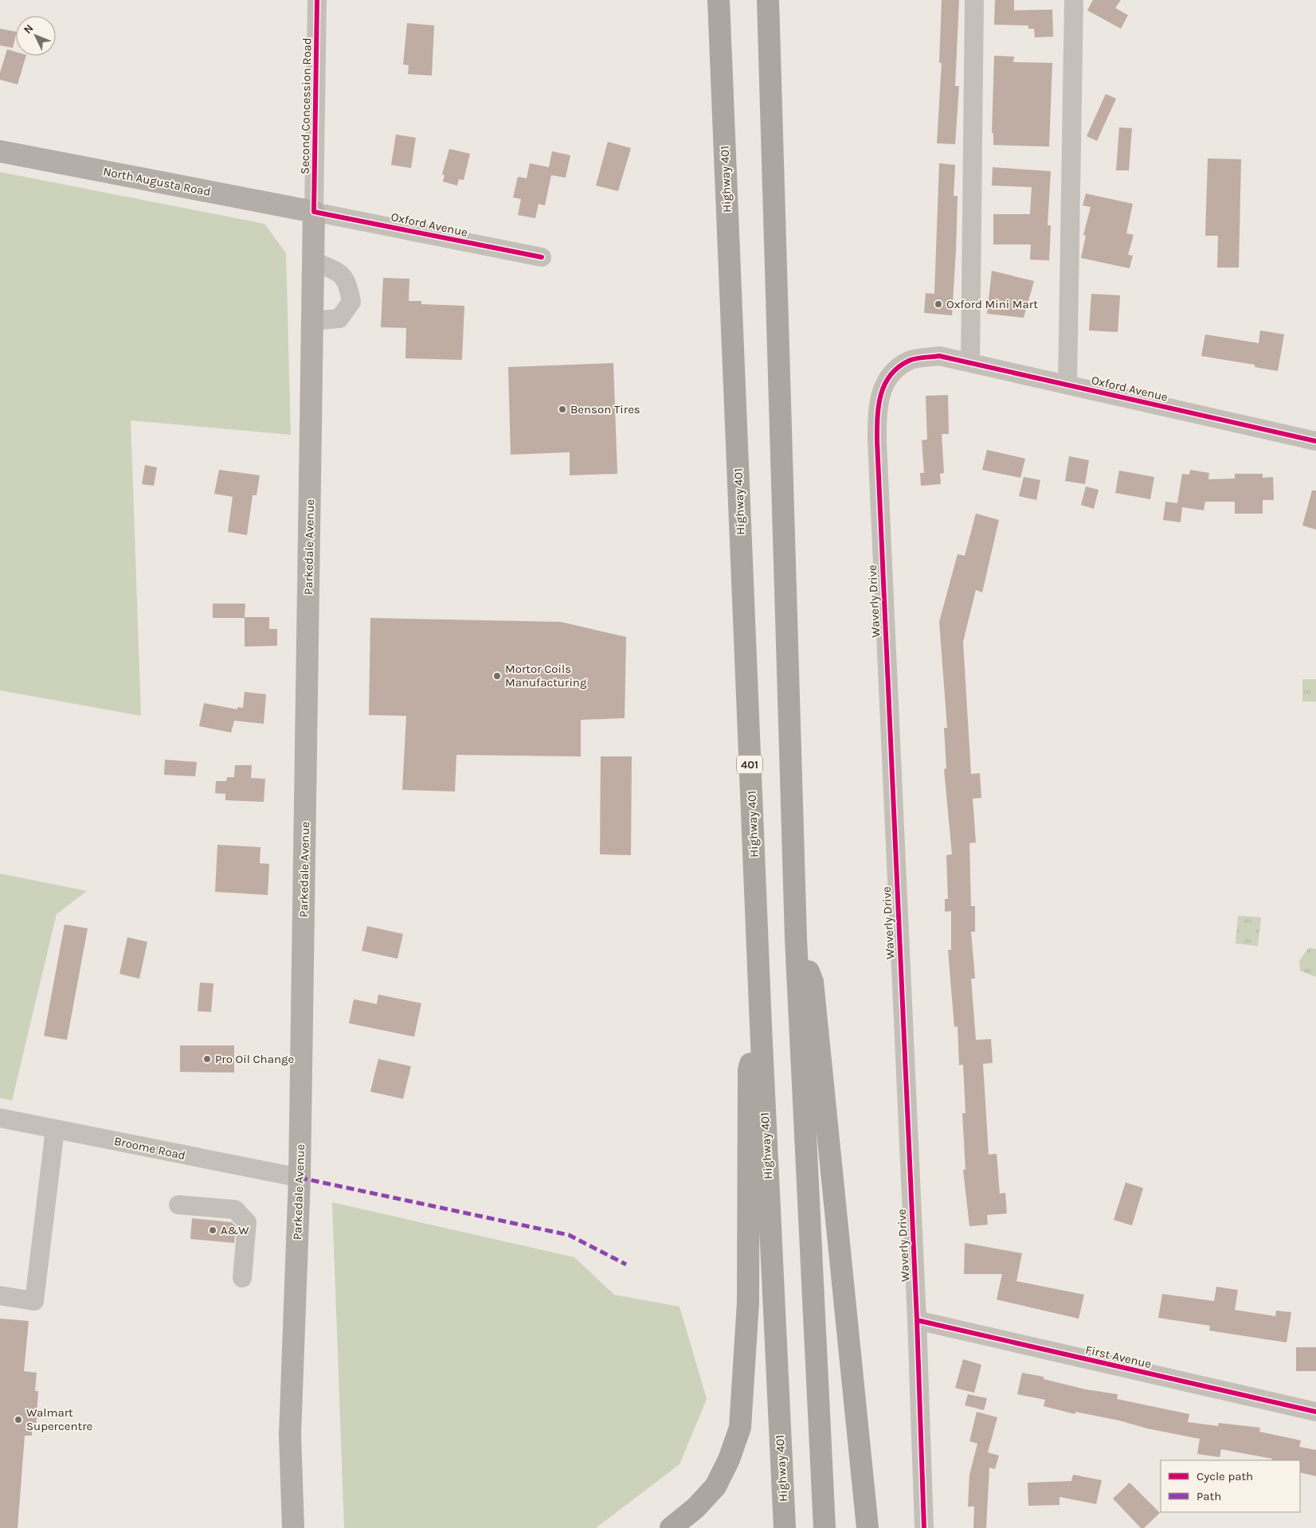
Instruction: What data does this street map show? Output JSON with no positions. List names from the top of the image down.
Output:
{
  "streets": {
    "highway": ["Highway 401", "401"],
    "main road": ["North Augusta Road", "Parkedale Avenue"],
    "street": [
      "Second Concession Road",
      "Oxford Avenue",
      "Waverly Drive",
      "Broome Road",
      "First Avenue"
    ]
  },
  "crossings": [
    ["Second Concession Road", "North Augusta Road"],
    ["Second Concession Road", "Oxford Avenue"],
    ["Second Concession Road", "Parkedale Avenue"],
    ["North Augusta Road", "Oxford Avenue"],
    ["North Augusta Road", "Parkedale Avenue"],
    ["Oxford Avenue", "Parkedale Avenue"],
    ["Oxford Avenue", "Waverly Drive"],
    ["Parkedale Avenue", "Broome Road"],
    ["Waverly Drive", "First Avenue"]
  ],
  "places": [
    "Oxford Mini Mart",
    "Benson Tires",
    "Mortor Coils Manufacturing",
    "Pro Oil Change",
    "A&W",
    "Walmart Supercentre"
  ],
  "legend": ["Cycle path", "Path"],
  "north": "top left"
}
